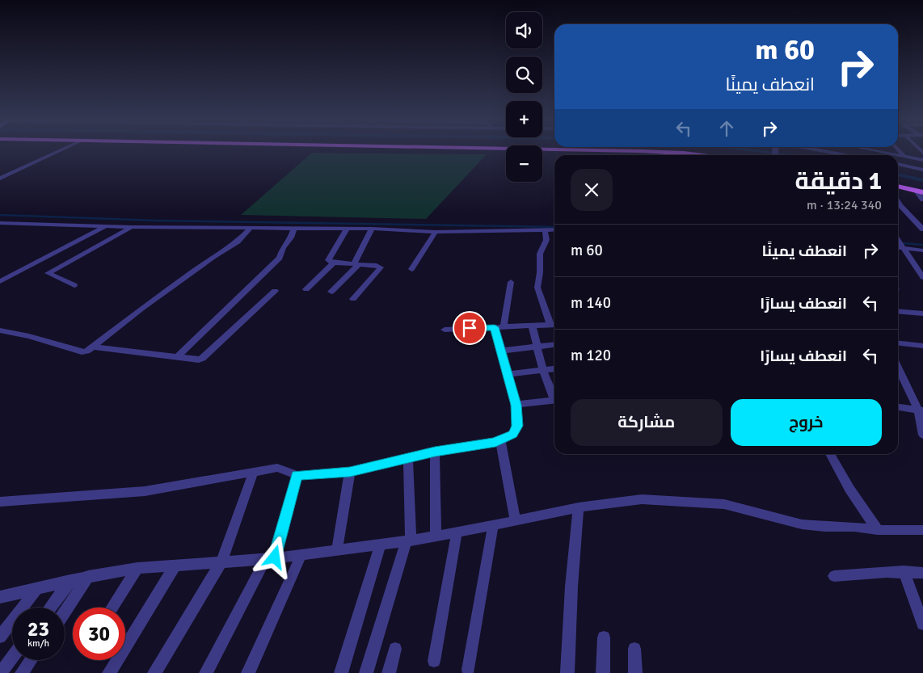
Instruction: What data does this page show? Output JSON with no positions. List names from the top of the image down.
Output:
{
  "page": {
    "map_buttons": ["+", "−"],
    "turn": ["60 m", "انعطف يمينًا"],
    "heading": ["1 دقيقة", "340 m · 13:24"],
    "list": [
      {
        "name": "انعطف يمينًا",
        "value": "60 m"
      },
      {
        "name": "انعطف يسارًا",
        "value": "140 m"
      },
      {
        "name": "انعطف يسارًا",
        "value": "120 m"
      }
    ],
    "buttons": ["خروج", "مشاركة"],
    "speed": "23 km/h",
    "limit": "30"
  }
}
